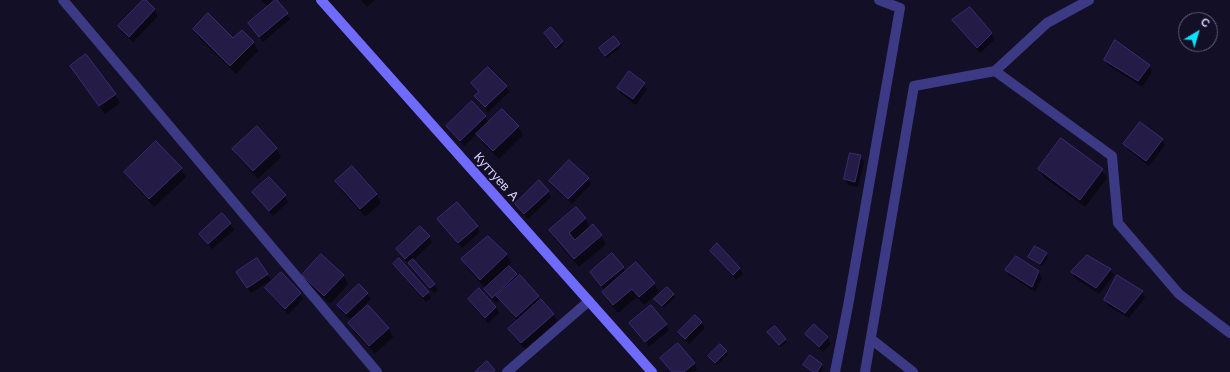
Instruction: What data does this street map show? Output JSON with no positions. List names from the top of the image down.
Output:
{
  "streets": {
    "street": ["Куттуев А"]
  },
  "north": "top right"
}
